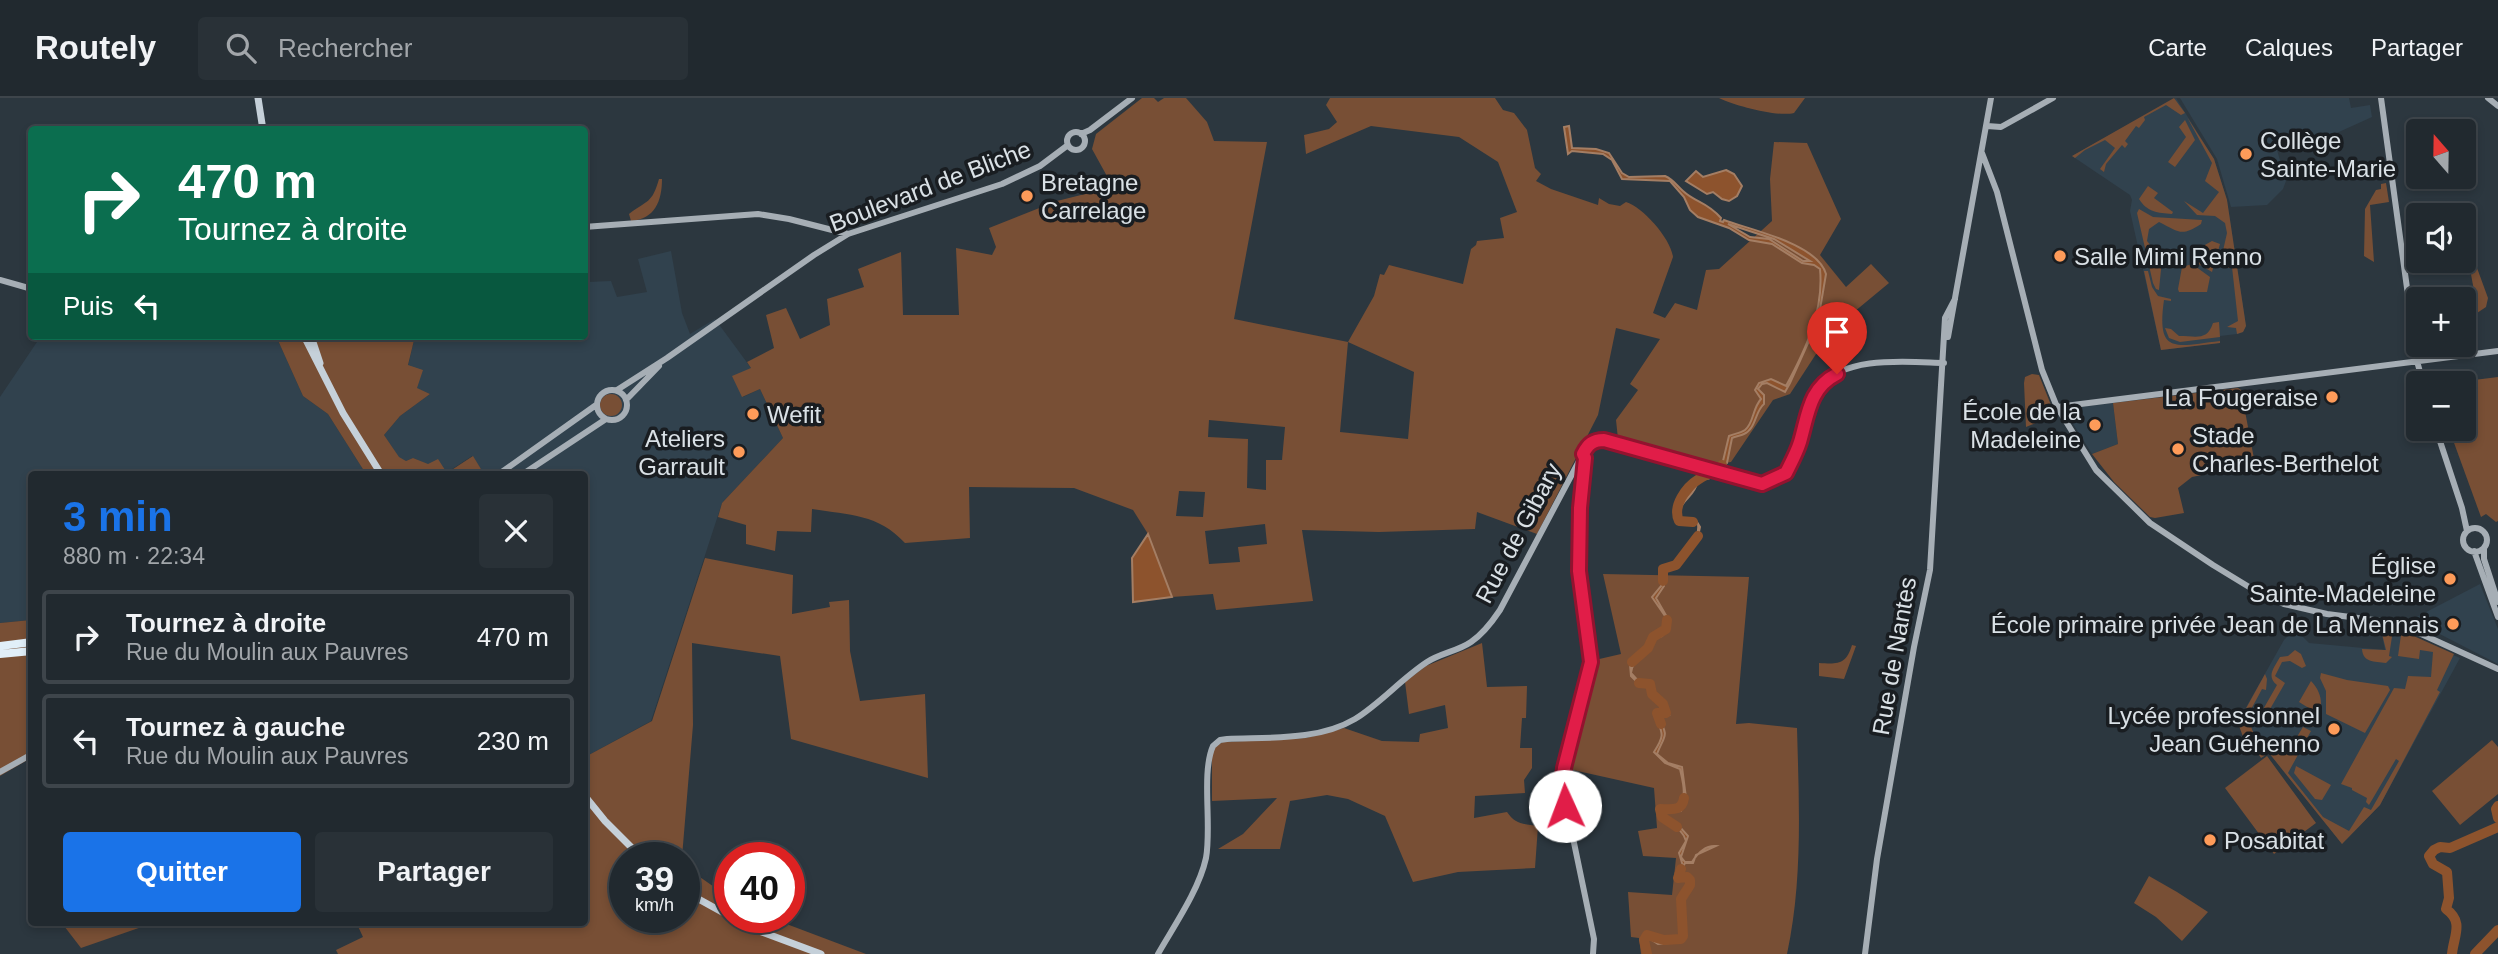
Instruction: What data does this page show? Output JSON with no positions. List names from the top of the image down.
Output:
{
  "streets": {
    "street": ["Boulevard de Bliche", "Rue de Gibary", "Rue de Nantes"]
  },
  "crossings": [
    ["Rue de Gibary", "Rue de Nantes"]
  ],
  "places": [
    "Collège Sainte-Marie",
    "Bretagne Carrelage",
    "Salle Mimi Renno",
    "La Fougeraise",
    "Wefit",
    "École de la Madeleine",
    "Stade Charles-Berthelot",
    "Ateliers Garrault",
    "Église Sainte-Madeleine",
    "École primaire privée Jean de La Mennais",
    "Lycée professionnel Jean Guéhenno",
    "Posabitat"
  ],
  "north": "top",
  "page": {
    "header": "Routely",
    "search": "Rechercher",
    "nav": ["Carte", "Calques", "Partager"],
    "map_buttons": ["+", "−"],
    "turn": ["470 m", "Tournez à droite"],
    "then": "Puis",
    "heading": ["3 min", "880 m · 22:34"],
    "list": [
      {
        "name": "Tournez à droite",
        "note": "Rue du Moulin aux Pauvres",
        "value": "470 m"
      },
      {
        "name": "Tournez à gauche",
        "note": "Rue du Moulin aux Pauvres",
        "value": "230 m"
      }
    ],
    "buttons": ["Quitter", "Partager"],
    "speed": "39 km/h",
    "limit": "40"
  }
}
